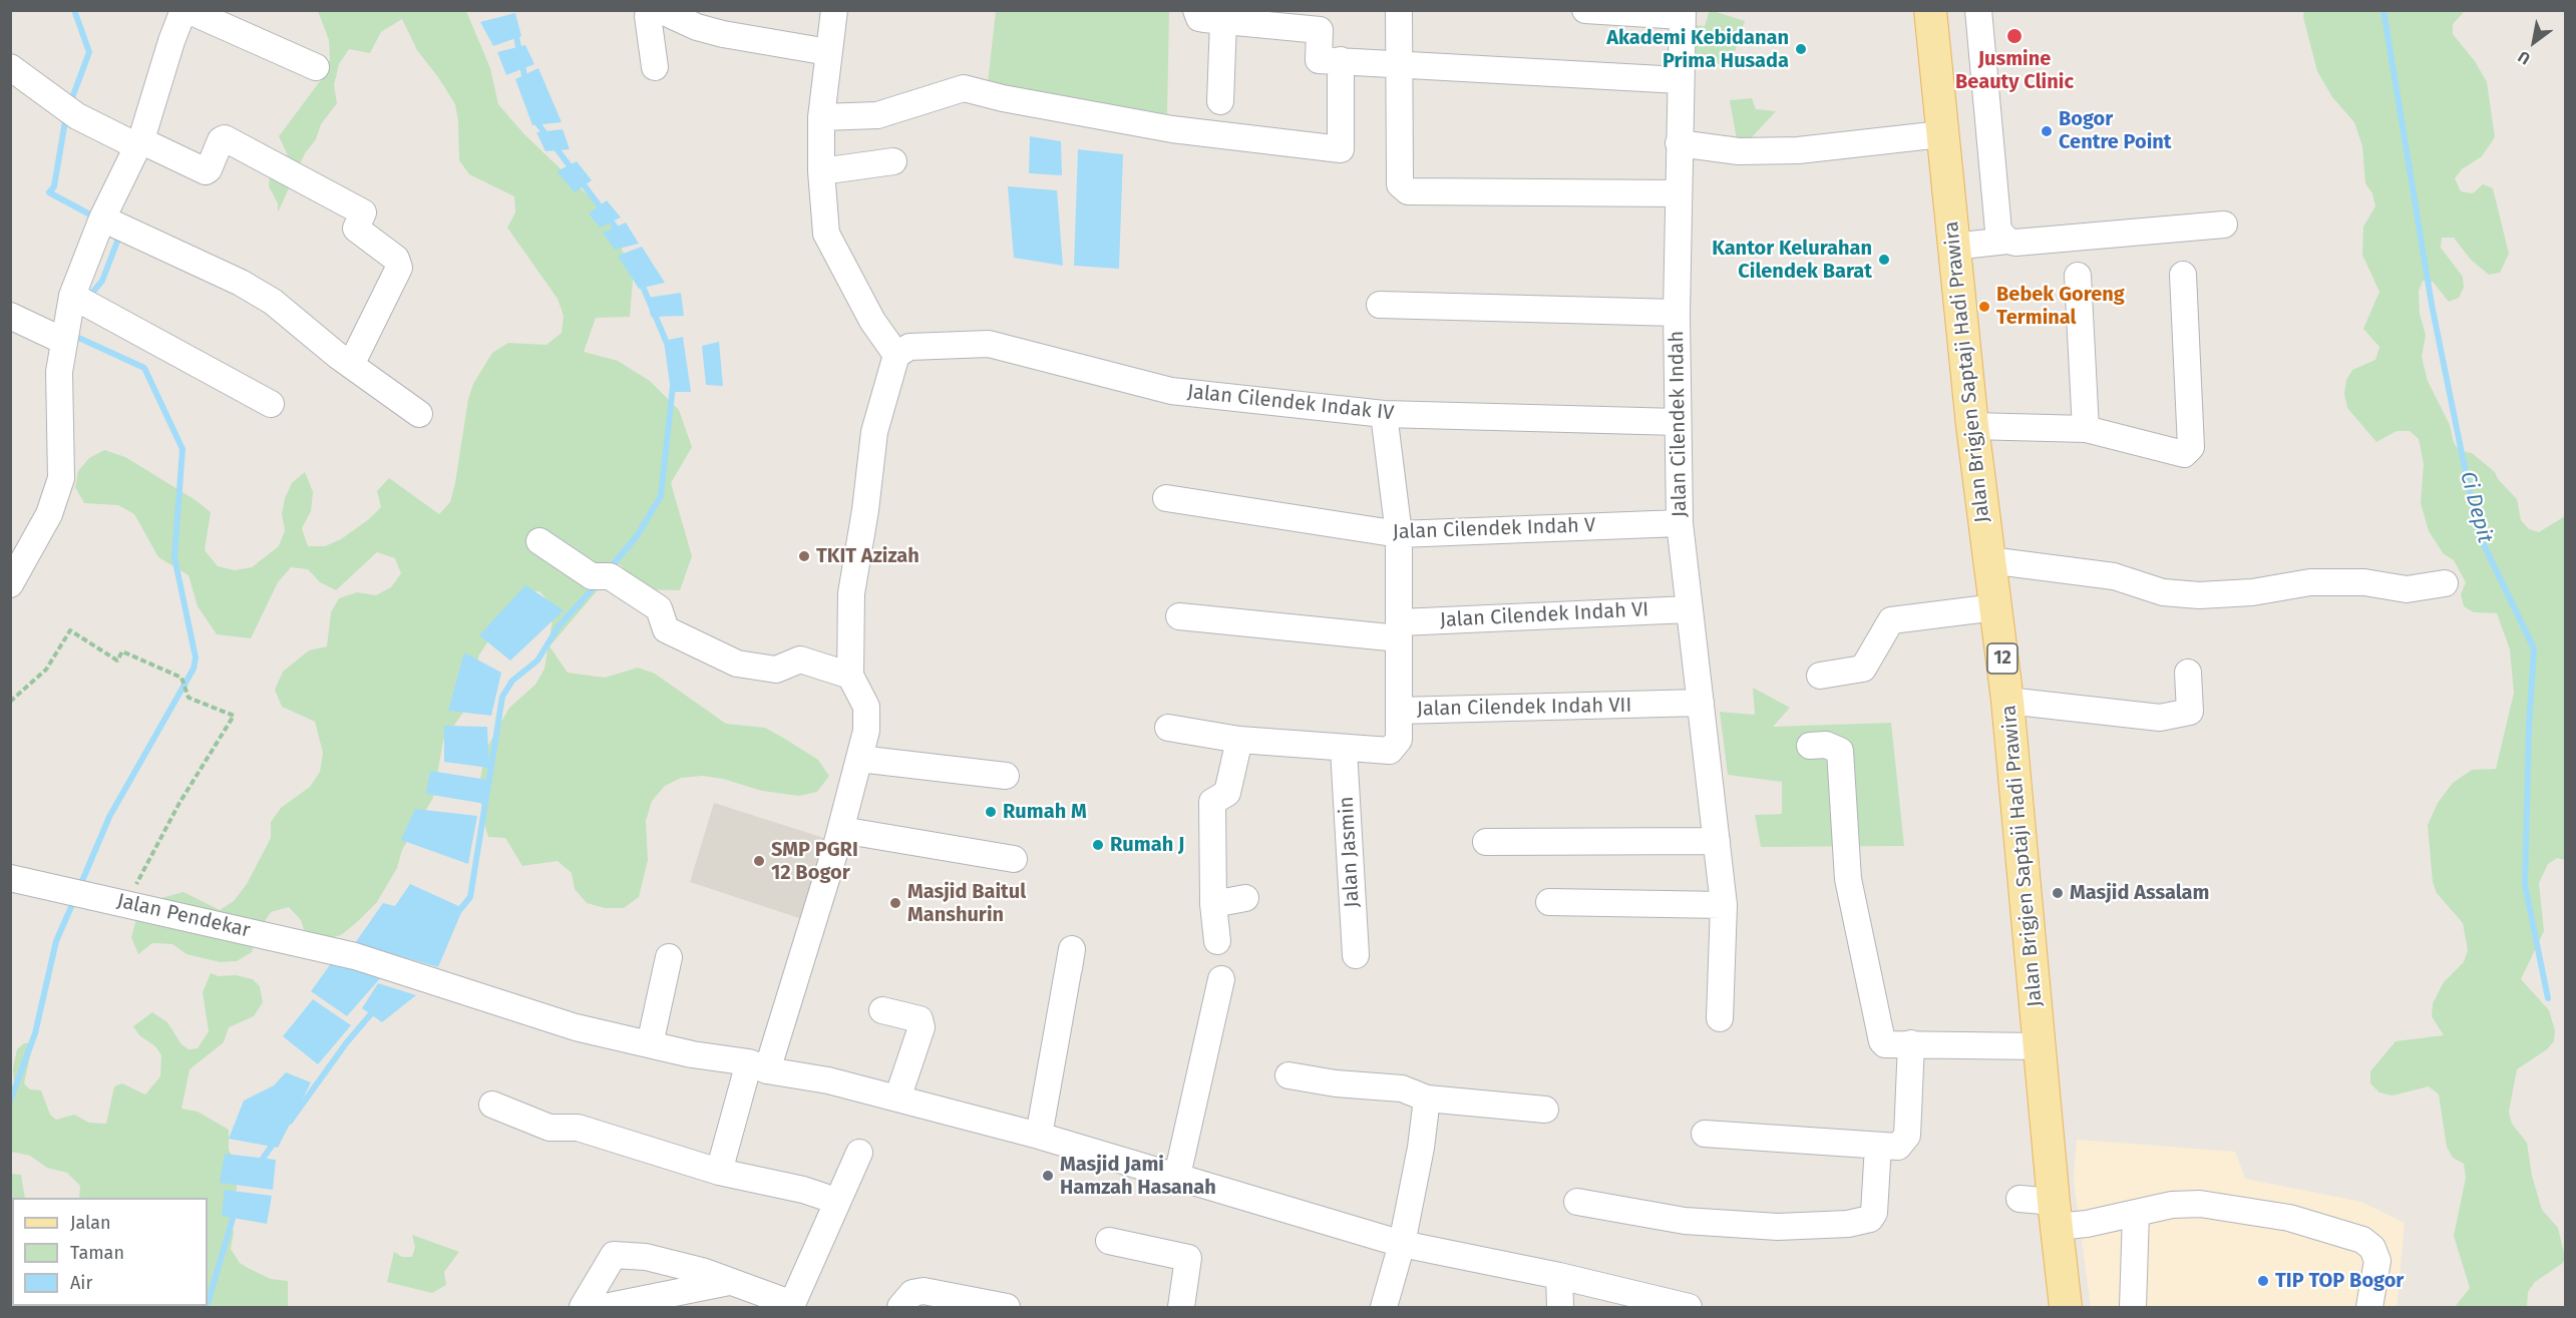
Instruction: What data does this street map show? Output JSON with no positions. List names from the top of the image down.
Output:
{
  "streets": {
    "main road": ["Jalan Brigjen Saptaji Hadi Prawira", "12"],
    "street": [
      "Jalan Cilendek Indak IV",
      "Jalan Cilendek Indah",
      "Jalan Cilendek Indah V",
      "Jalan Cilendek Indah VI",
      "Jalan Cilendek Indah VII",
      "Jalan Jasmin",
      "Jalan Pendekar"
    ]
  },
  "crossings": [
    ["Jalan Cilendek Indak IV", "Jalan Cilendek Indah"],
    ["Jalan Cilendek Indah", "Jalan Cilendek Indah V"],
    ["Jalan Cilendek Indah", "Jalan Cilendek Indah VI"],
    ["Jalan Cilendek Indah", "Jalan Cilendek Indah VII"],
    ["Jalan Cilendek Indah VII", "Jalan Jasmin"]
  ],
  "water": ["Ci Depit"],
  "places": [
    "Jusmine Beauty Clinic",
    "Akademi Kebidanan Prima Husada",
    "Bogor Centre Point",
    "Kantor Kelurahan Cilendek Barat",
    "Bebek Goreng Terminal",
    "TKIT Azizah",
    "Rumah M",
    "Rumah J",
    "SMP PGRI 12 Bogor",
    "Masjid Assalam",
    "Masjid Baitul Manshurin",
    "Masjid Jami Hamzah Hasanah",
    "TIP TOP Bogor"
  ],
  "legend": ["Jalan", "Taman", "Air"],
  "north": "bottom left"
}
